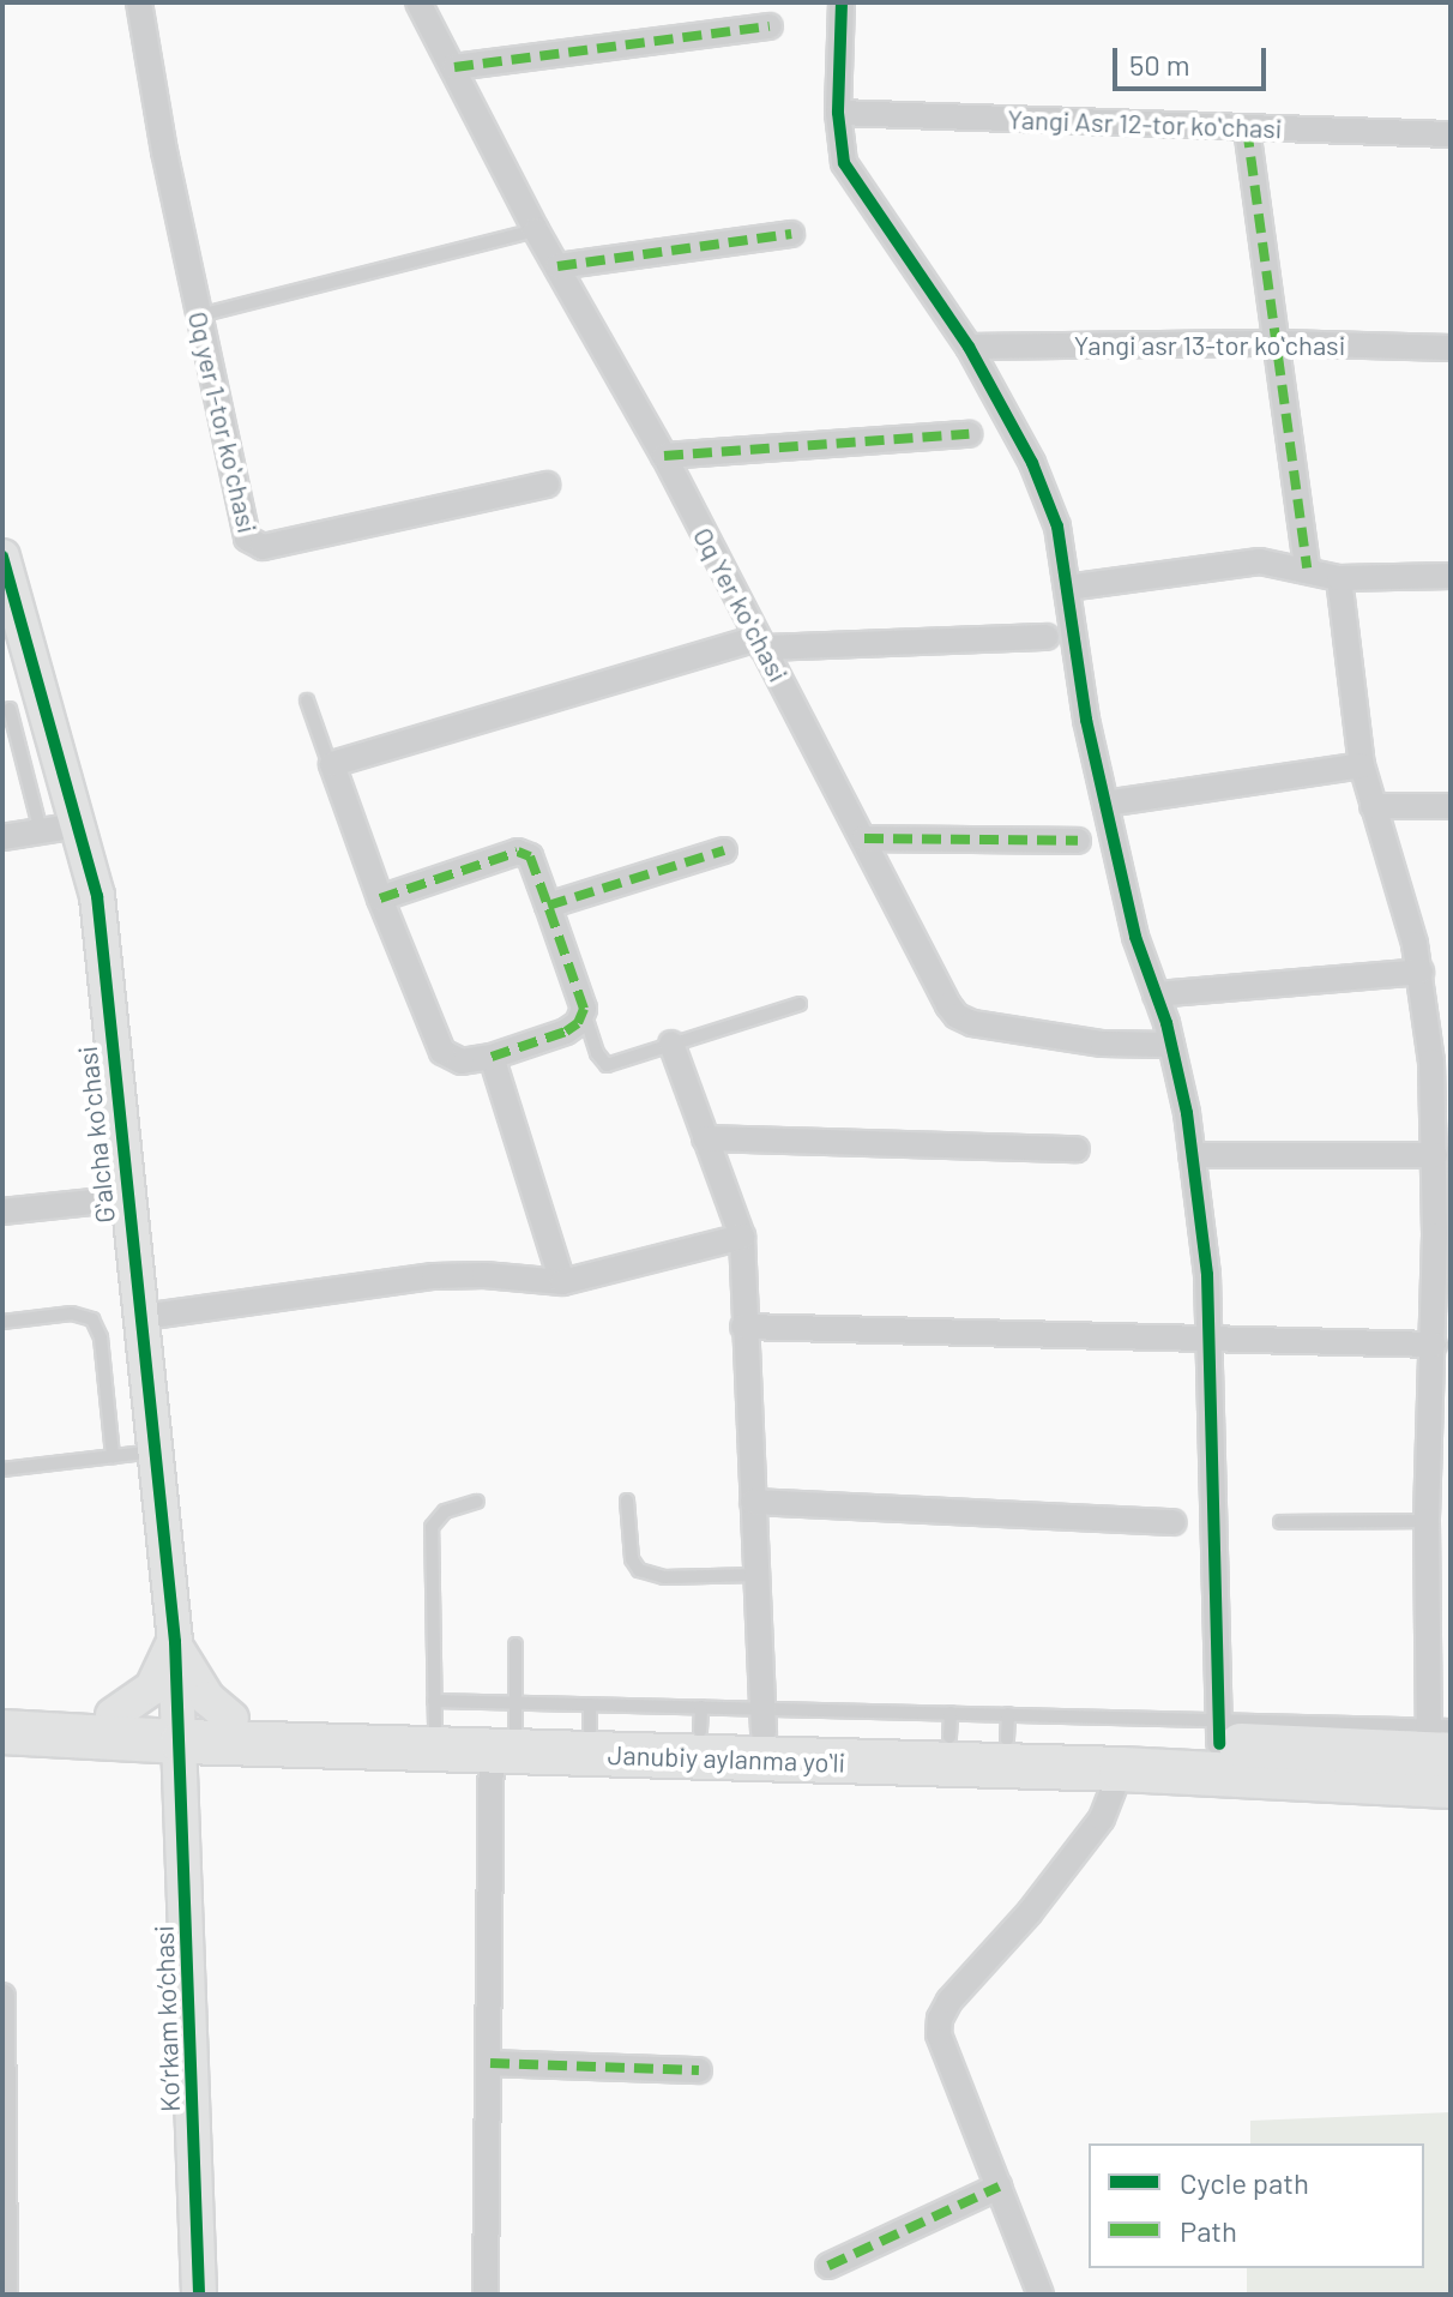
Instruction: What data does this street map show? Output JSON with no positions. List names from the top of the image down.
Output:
{
  "streets": {
    "highway": ["Janubiy aylanma yoʻli"],
    "street": [
      "Yangi Asr 12-tor koʻchasi",
      "Yangi asr 13-tor koʻchasi",
      "Oq yer 1-tor koʻchasi",
      "Oq Yer koʻchasi",
      "Gʻalcha koʻchasi",
      "Ko‘rkam ko‘chasi"
    ]
  },
  "crossings": [
    ["Gʻalcha koʻchasi", "Janubiy aylanma yoʻli"],
    ["Gʻalcha koʻchasi", "Ko‘rkam ko‘chasi"],
    ["Janubiy aylanma yoʻli", "Ko‘rkam ko‘chasi"]
  ],
  "legend": ["Cycle path", "Path"],
  "scale_bar": "50 m"
}
